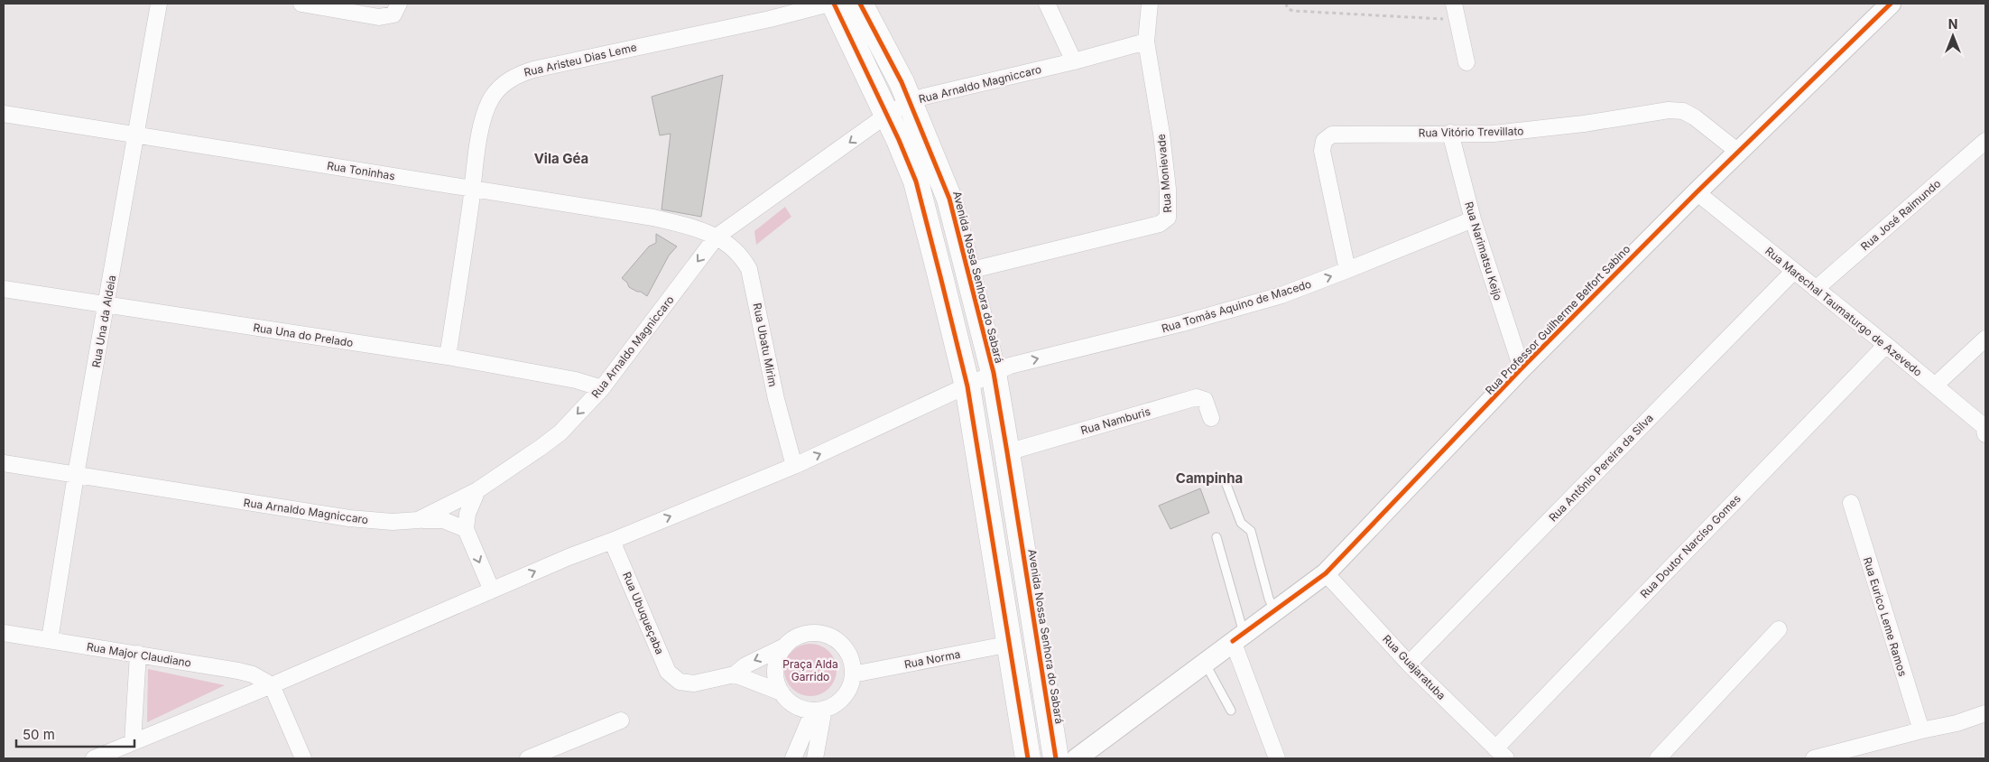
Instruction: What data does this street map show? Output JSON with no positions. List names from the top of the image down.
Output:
{
  "streets": {
    "main road": ["Avenida Nossa Senhora do Sabará"],
    "street": [
      "Rua Aristeu Dias Leme",
      "Rua Arnaldo Magniccaro",
      "Rua Vitório Trevillato",
      "Rua Toninhas",
      "Rua Monievade",
      "Rua José Raimundo",
      "Rua Narimatsu Keijo",
      "Rua Tomás Aquino de Macedo",
      "Rua Marechal Taumaturgo de Azevedo",
      "Rua Professor Guilherme Belfort Sabino",
      "Rua Una da Aldeia",
      "Rua Una do Prelado",
      "Rua Ubatu Mirim",
      "Rua Namburis",
      "Rua Antônio Pereira da Silva",
      "Rua Doutor Narcíso Gomes",
      "Rua Ubuqueçaba",
      "Rua Eurico Leme Ramos",
      "Rua Major Claudiano",
      "Rua Norma",
      "Rua Guajaratuba"
    ]
  },
  "crossings": [
    ["Rua Aristeu Dias Leme", "Rua Toninhas"],
    ["Rua Aristeu Dias Leme", "Rua Una do Prelado"],
    ["Rua Arnaldo Magniccaro", "Rua Toninhas"],
    ["Rua Arnaldo Magniccaro", "Rua Monievade"],
    ["Rua Arnaldo Magniccaro", "Avenida Nossa Senhora do Sabará"],
    ["Rua Arnaldo Magniccaro", "Rua Una da Aldeia"],
    ["Rua Arnaldo Magniccaro", "Rua Una do Prelado"],
    ["Rua Arnaldo Magniccaro", "Rua Ubatu Mirim"],
    ["Rua Vitório Trevillato", "Rua Narimatsu Keijo"],
    ["Rua Vitório Trevillato", "Rua Tomás Aquino de Macedo"],
    ["Rua Vitório Trevillato", "Rua Professor Guilherme Belfort Sabino"],
    ["Rua Toninhas", "Rua Una da Aldeia"],
    ["Rua Toninhas", "Rua Ubatu Mirim"],
    ["Rua Monievade", "Avenida Nossa Senhora do Sabará"],
    ["Rua José Raimundo", "Rua Marechal Taumaturgo de Azevedo"],
    ["Rua Narimatsu Keijo", "Rua Tomás Aquino de Macedo"],
    ["Rua Narimatsu Keijo", "Rua Professor Guilherme Belfort Sabino"],
    ["Avenida Nossa Senhora do Sabará", "Rua Tomás Aquino de Macedo"],
    ["Avenida Nossa Senhora do Sabará", "Rua Namburis"],
    ["Rua Tomás Aquino de Macedo", "Rua Ubatu Mirim"],
    ["Rua Tomás Aquino de Macedo", "Rua Ubuqueçaba"],
    ["Rua Tomás Aquino de Macedo", "Rua Major Claudiano"],
    ["Rua Marechal Taumaturgo de Azevedo", "Rua Professor Guilherme Belfort Sabino"],
    ["Rua Marechal Taumaturgo de Azevedo", "Rua Antônio Pereira da Silva"],
    ["Rua Marechal Taumaturgo de Azevedo", "Rua Doutor Narcíso Gomes"],
    ["Rua Professor Guilherme Belfort Sabino", "Rua Guajaratuba"],
    ["Rua Una da Aldeia", "Rua Una do Prelado"],
    ["Rua Una da Aldeia", "Rua Major Claudiano"],
    ["Rua Antônio Pereira da Silva", "Rua Guajaratuba"],
    ["Rua Doutor Narcíso Gomes", "Rua Guajaratuba"]
  ],
  "one_way": ["Rua Arnaldo Magniccaro", "Rua Tomás Aquino de Macedo"],
  "districts": ["Vila Géa", "Campinha"],
  "parks": ["Praça Alda Garrido"],
  "scale_bar": "50 m",
  "north": "top"
}
